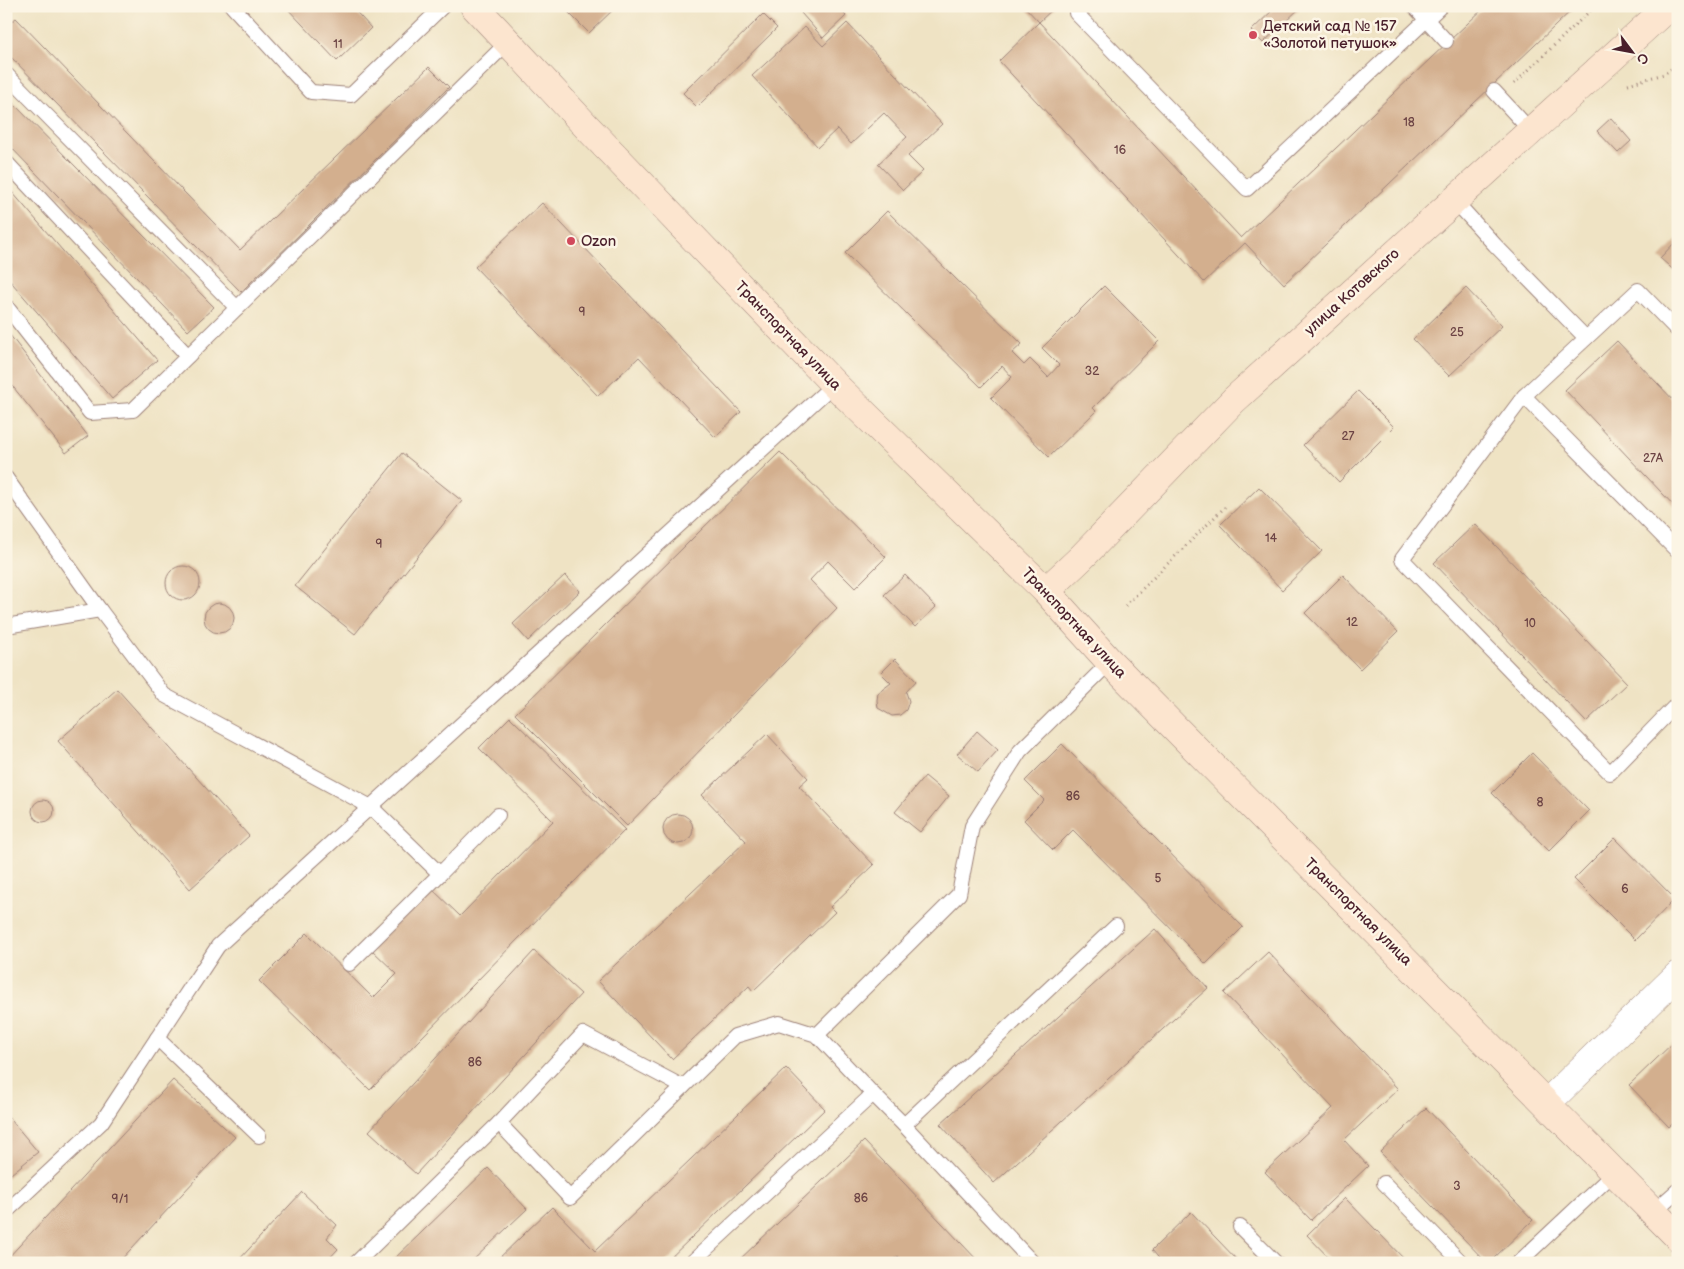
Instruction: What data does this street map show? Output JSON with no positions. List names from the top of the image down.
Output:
{
  "streets": {
    "street": ["улица Котовского", "Транспортная улица"]
  },
  "crossings": [
    ["улица Котовского", "Транспортная улица"]
  ],
  "places": ["Детский сад № 157 «Золотой петушок»", "Ozon"],
  "house_numbers": [
    "11",
    "18",
    "16",
    "9",
    "25",
    "32",
    "27",
    "27А",
    "14",
    "9",
    "12",
    "10",
    "86",
    "8",
    "5",
    "6",
    "86",
    "3",
    "86",
    "9/1"
  ],
  "north": "bottom right"
}
